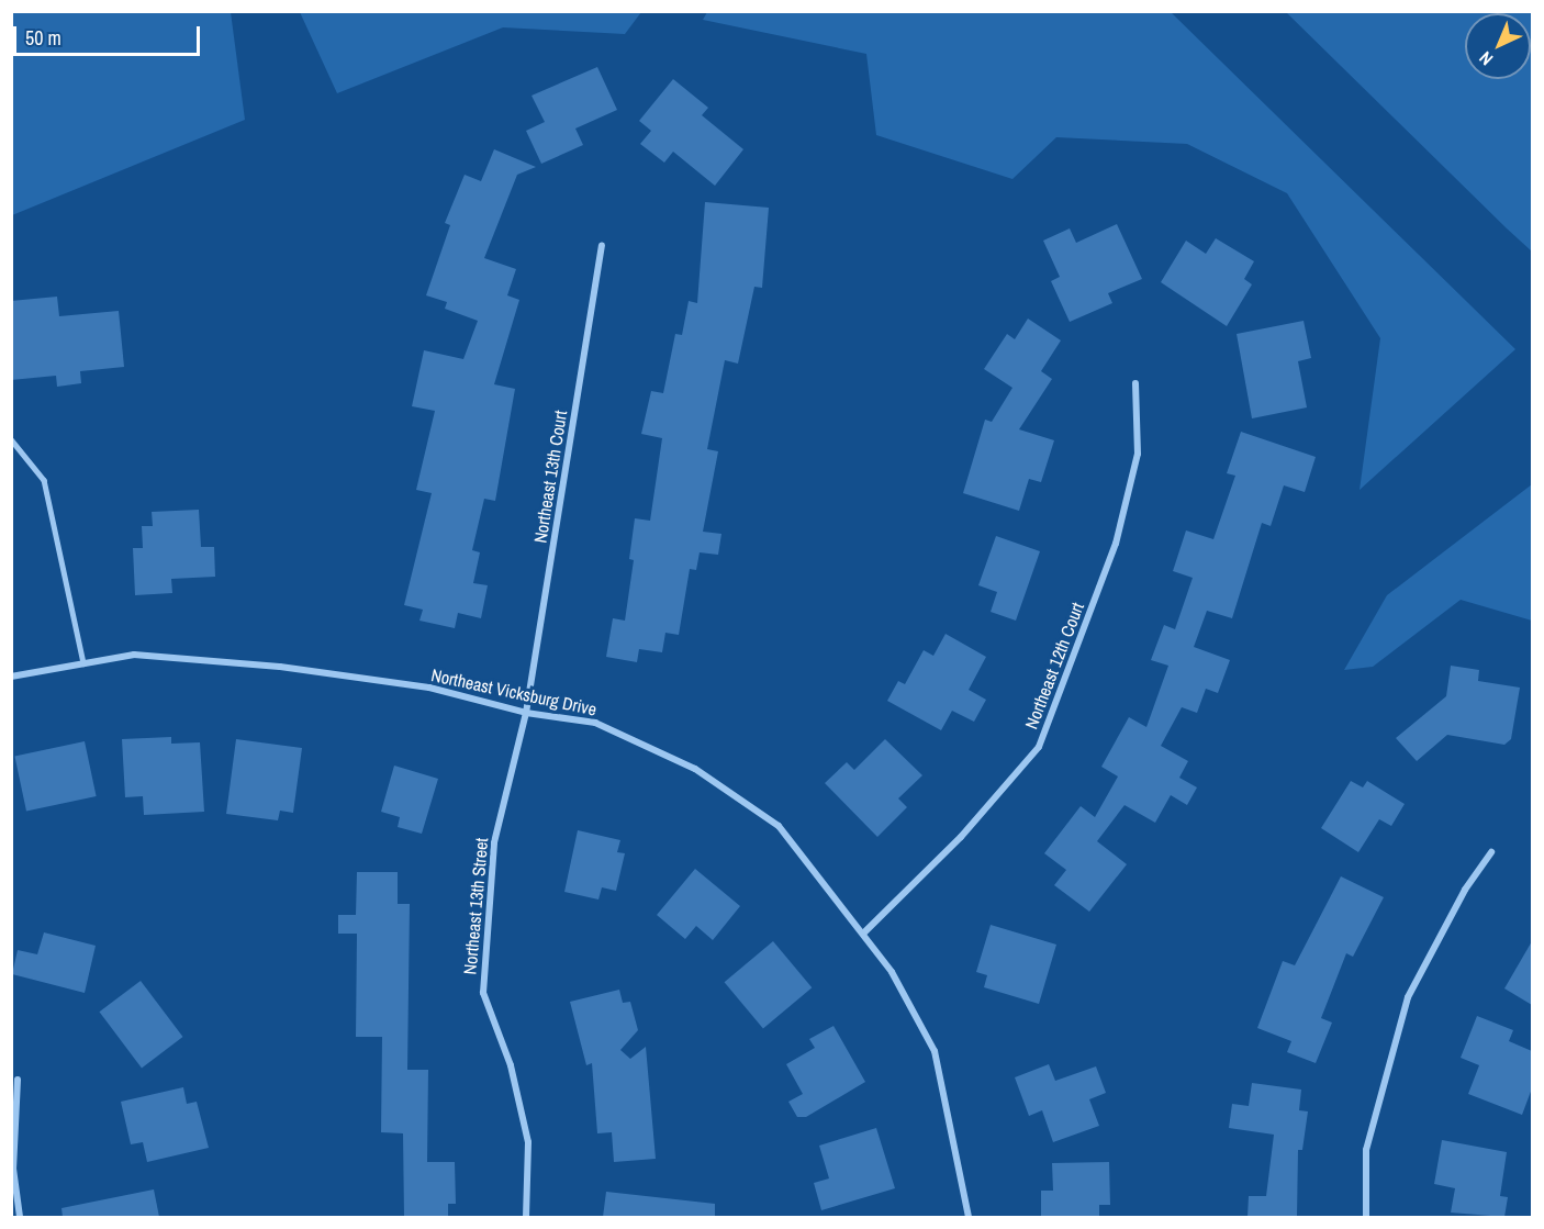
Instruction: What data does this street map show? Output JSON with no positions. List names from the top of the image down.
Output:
{
  "streets": {
    "street": [
      "Northeast 13th Court",
      "Northeast 12th Court",
      "Northeast Vicksburg Drive",
      "Northeast 13th Street"
    ]
  },
  "crossings": [
    ["Northeast 13th Court", "Northeast Vicksburg Drive"],
    ["Northeast 13th Court", "Northeast 13th Street"],
    ["Northeast 12th Court", "Northeast Vicksburg Drive"],
    ["Northeast Vicksburg Drive", "Northeast 13th Street"]
  ],
  "scale_bar": "50 m",
  "north": "bottom left"
}
